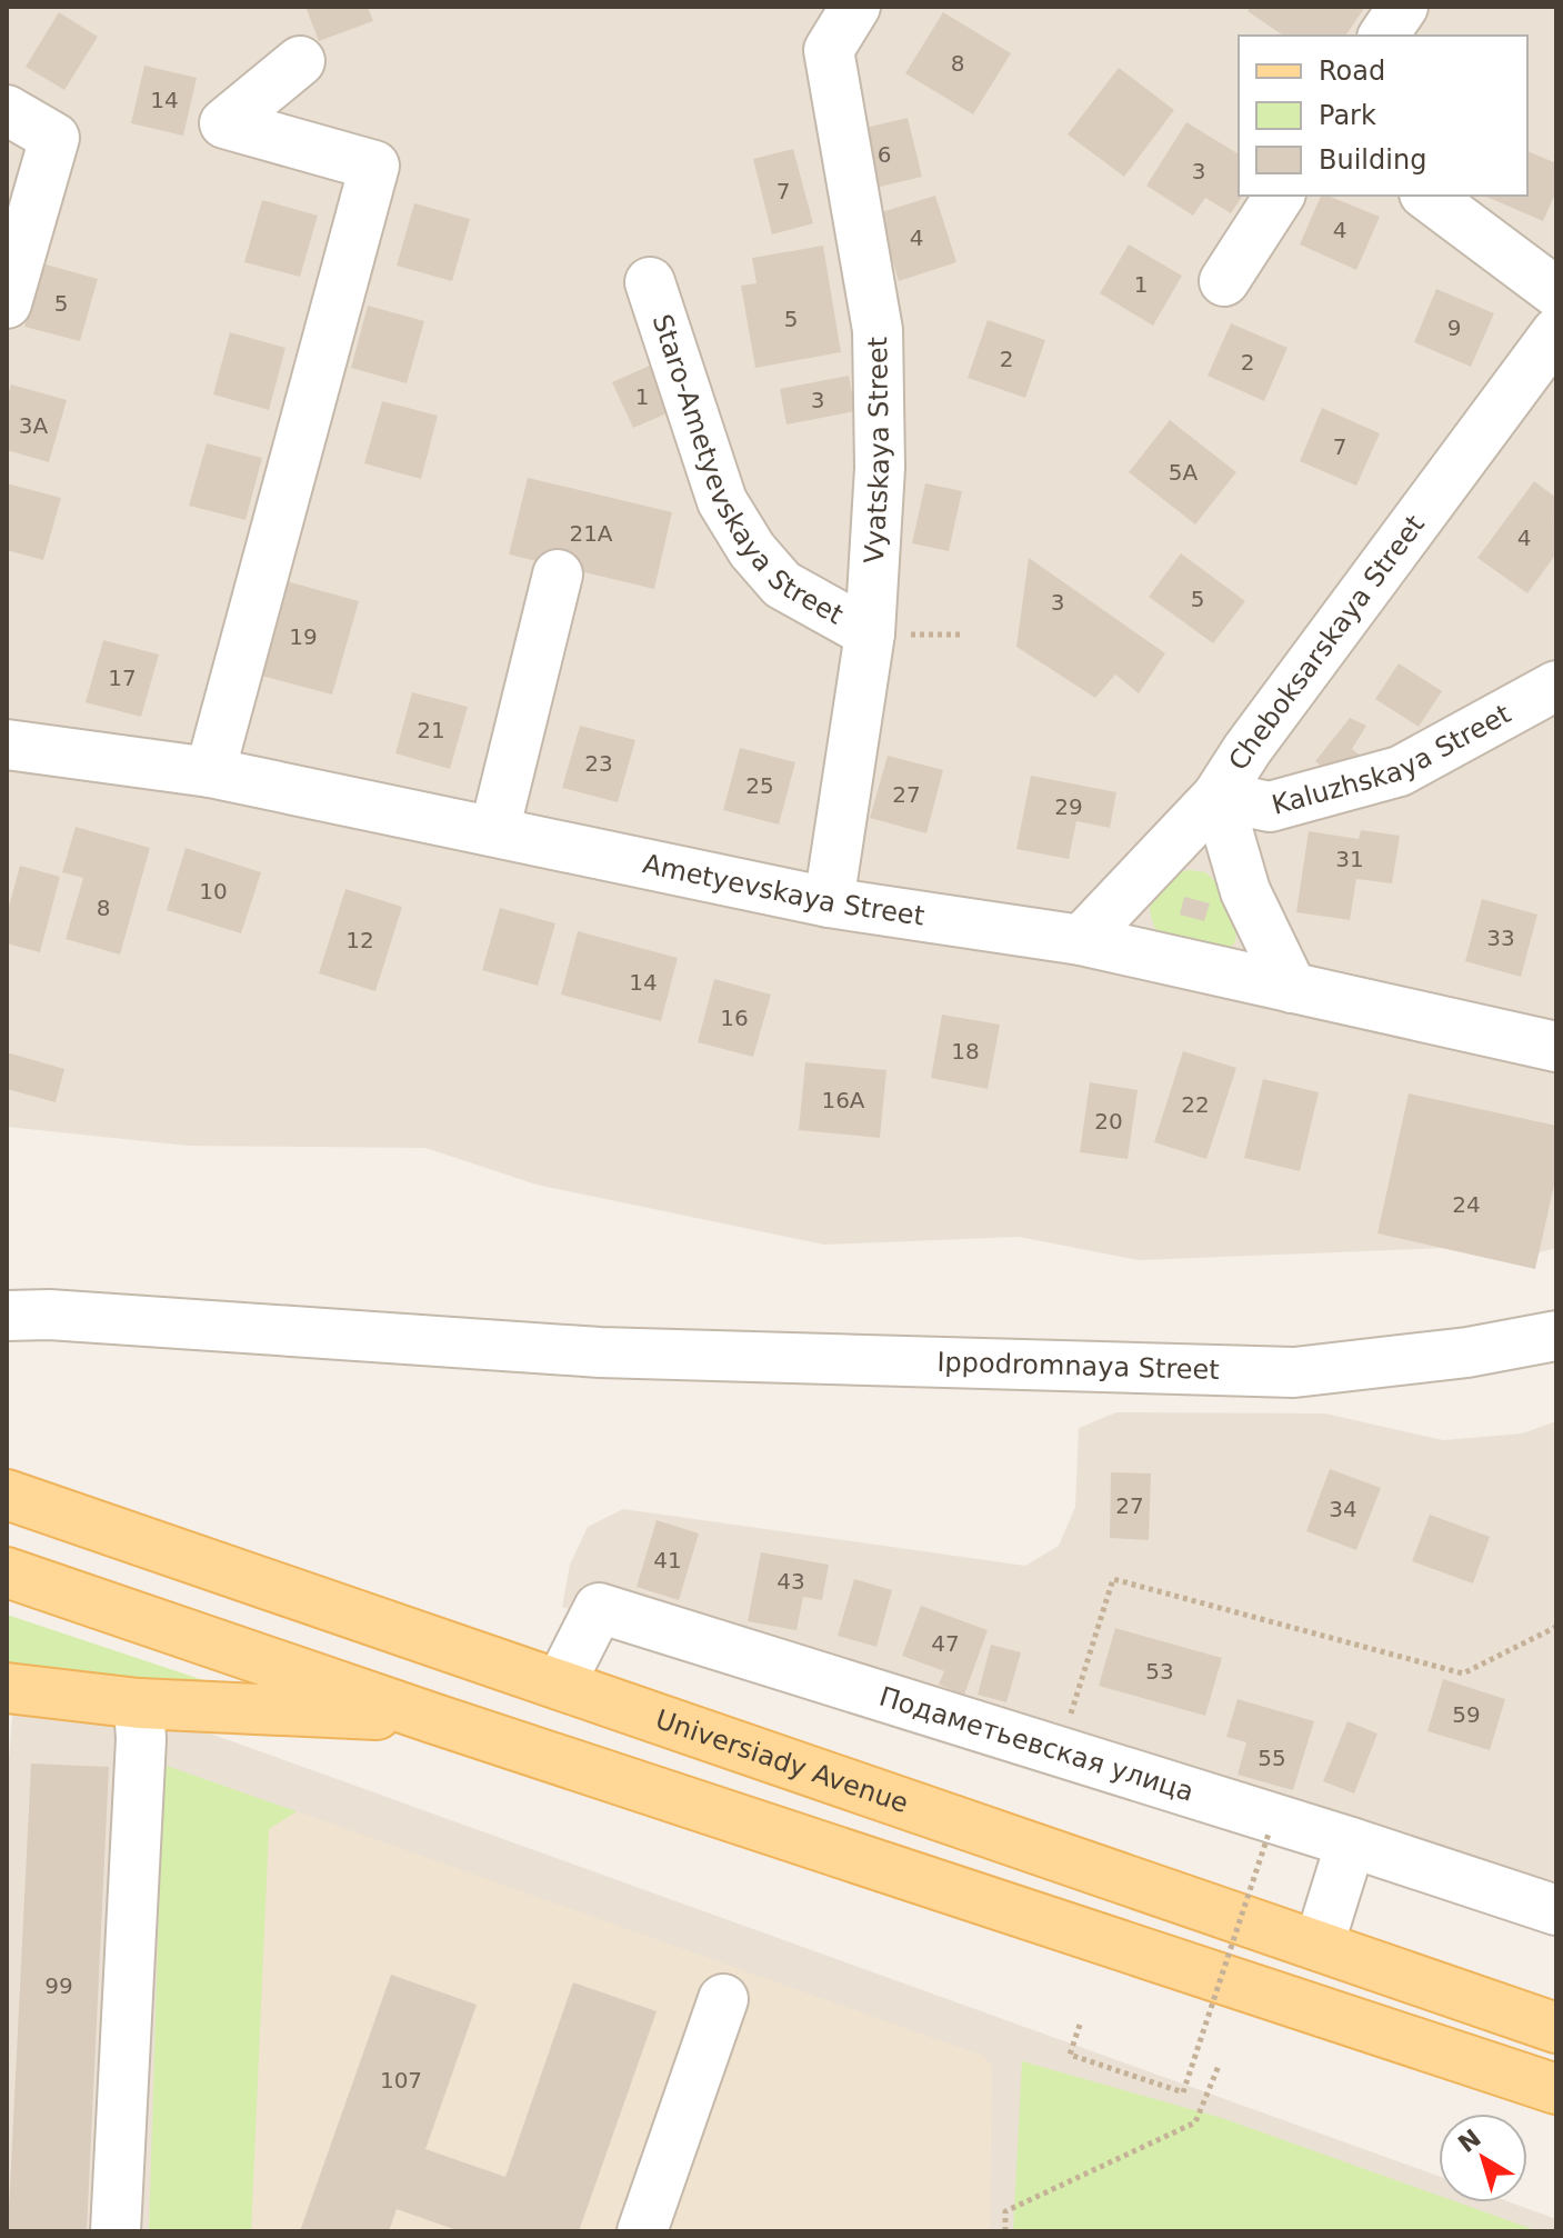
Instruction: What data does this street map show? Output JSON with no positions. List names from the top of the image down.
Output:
{
  "streets": {
    "main road": ["Universiady Avenue"],
    "street": [
      "Vyatskaya Street",
      "Staro-Ametyevskaya Street",
      "Cheboksarskaya Street",
      "Kaluzhskaya Street",
      "Ametyevskaya Street",
      "Ippodromnaya Street",
      "Подаметьевская улица"
    ]
  },
  "crossings": [
    ["Vyatskaya Street", "Staro-Ametyevskaya Street"],
    ["Vyatskaya Street", "Ametyevskaya Street"],
    ["Cheboksarskaya Street", "Kaluzhskaya Street"],
    ["Cheboksarskaya Street", "Ametyevskaya Street"],
    ["Подаметьевская улица", "Universiady Avenue"]
  ],
  "house_numbers": [
    "8",
    "14",
    "6",
    "3",
    "7",
    "4",
    "4",
    "1",
    "5",
    "5",
    "9",
    "2",
    "2",
    "1",
    "3",
    "3А",
    "7",
    "5А",
    "21А",
    "4",
    "5",
    "3",
    "19",
    "17",
    "21",
    "23",
    "25",
    "27",
    "29",
    "31",
    "10",
    "8",
    "33",
    "12",
    "14",
    "16",
    "18",
    "16А",
    "22",
    "20",
    "24",
    "27",
    "34",
    "41",
    "43",
    "47",
    "53",
    "59",
    "55",
    "99",
    "107"
  ],
  "legend": ["Road", "Park", "Building"],
  "north": "top left"
}
